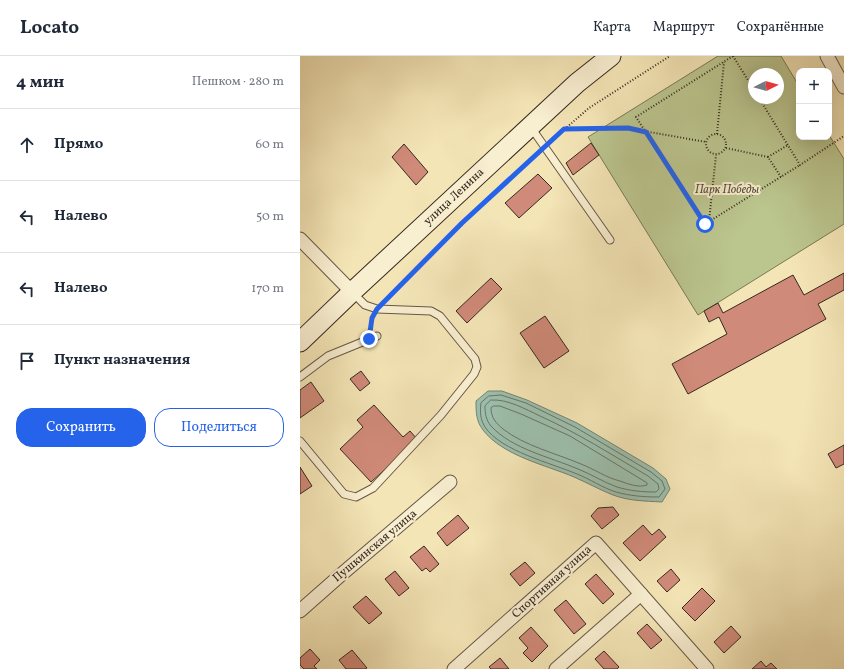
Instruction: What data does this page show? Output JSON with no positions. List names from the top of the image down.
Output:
{
  "streets": {
    "main road": ["улица Ленина"],
    "street": ["Пушкинская улица", "Спортивная улица"]
  },
  "parks": ["Парк Победы"],
  "north": "right",
  "page": {
    "header": "Locato",
    "nav": ["Карта", "Маршрут", "Сохранённые"],
    "heading": ["4 мин", "Пешком · 280 m"],
    "map_buttons": ["+", "−"],
    "list": [
      ["Прямо", "60 m"],
      ["Налево", "50 m"],
      ["Налево", "170 m"],
      "Пункт назначения"
    ],
    "buttons": ["Сохранить", "Поделиться"]
  }
}
